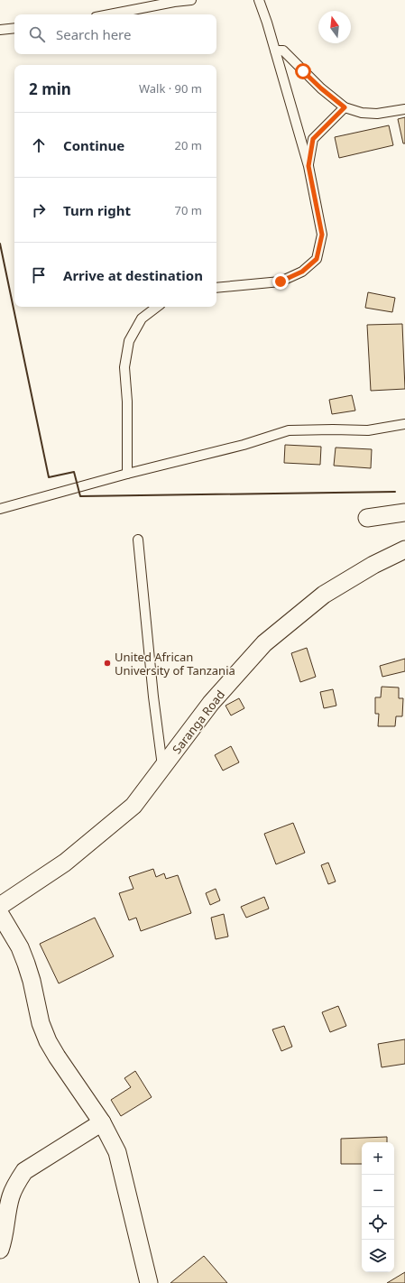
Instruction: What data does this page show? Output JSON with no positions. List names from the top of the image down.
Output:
{
  "streets": {
    "street": ["Saranga Road"]
  },
  "places": ["United African University of Tanzania"],
  "north": "top",
  "page": {
    "search": "Search here",
    "heading": ["2 min", "Walk · 90 m"],
    "list": [
      ["Continue", "20 m"],
      ["Turn right", "70 m"],
      "Arrive at destination"
    ],
    "map_buttons": ["+", "−"]
  }
}
